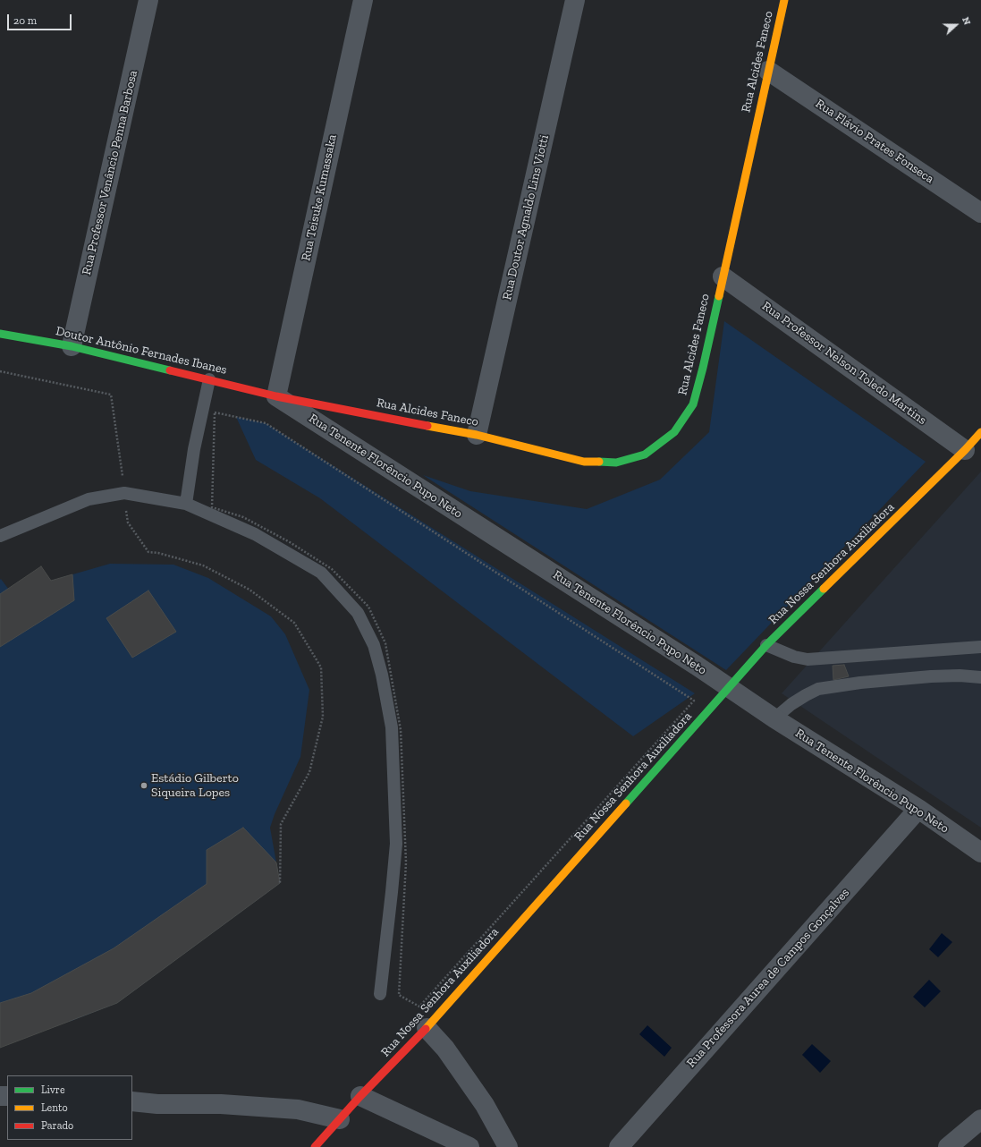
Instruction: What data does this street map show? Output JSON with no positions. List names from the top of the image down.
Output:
{
  "streets": {
    "street": [
      "Rua Alcides Faneco",
      "Rua Flávio Prates Fonseca",
      "Rua Professor Venâncio Penna Barbosa",
      "Rua Teisuke Kumassaka",
      "Rua Doutor Agnaldo Lins Viotti",
      "Doutor Antônio Fernades Ibanes",
      "Rua Professor Nelson Toledo Martins",
      "Rua Tenente Florêncio Pupo Neto",
      "Rua Nossa Senhora Auxiliadora",
      "Rua Professora Aurea de Campos Gonçalves"
    ]
  },
  "crossings": [
    ["Rua Alcides Faneco", "Rua Flávio Prates Fonseca"],
    ["Rua Alcides Faneco", "Rua Teisuke Kumassaka"],
    ["Rua Alcides Faneco", "Rua Doutor Agnaldo Lins Viotti"],
    ["Rua Alcides Faneco", "Doutor Antônio Fernades Ibanes"],
    ["Rua Alcides Faneco", "Rua Professor Nelson Toledo Martins"],
    ["Rua Alcides Faneco", "Rua Tenente Florêncio Pupo Neto"],
    ["Rua Professor Venâncio Penna Barbosa", "Doutor Antônio Fernades Ibanes"],
    ["Rua Teisuke Kumassaka", "Doutor Antônio Fernades Ibanes"],
    ["Rua Teisuke Kumassaka", "Rua Tenente Florêncio Pupo Neto"],
    ["Doutor Antônio Fernades Ibanes", "Rua Tenente Florêncio Pupo Neto"],
    ["Rua Professor Nelson Toledo Martins", "Rua Nossa Senhora Auxiliadora"],
    ["Rua Tenente Florêncio Pupo Neto", "Rua Nossa Senhora Auxiliadora"],
    ["Rua Tenente Florêncio Pupo Neto", "Rua Professora Aurea de Campos Gonçalves"]
  ],
  "places": ["Estádio Gilberto Siqueira Lopes"],
  "legend": ["Livre", "Lento", "Parado"],
  "scale_bar": "20 m",
  "north": "right"
}
